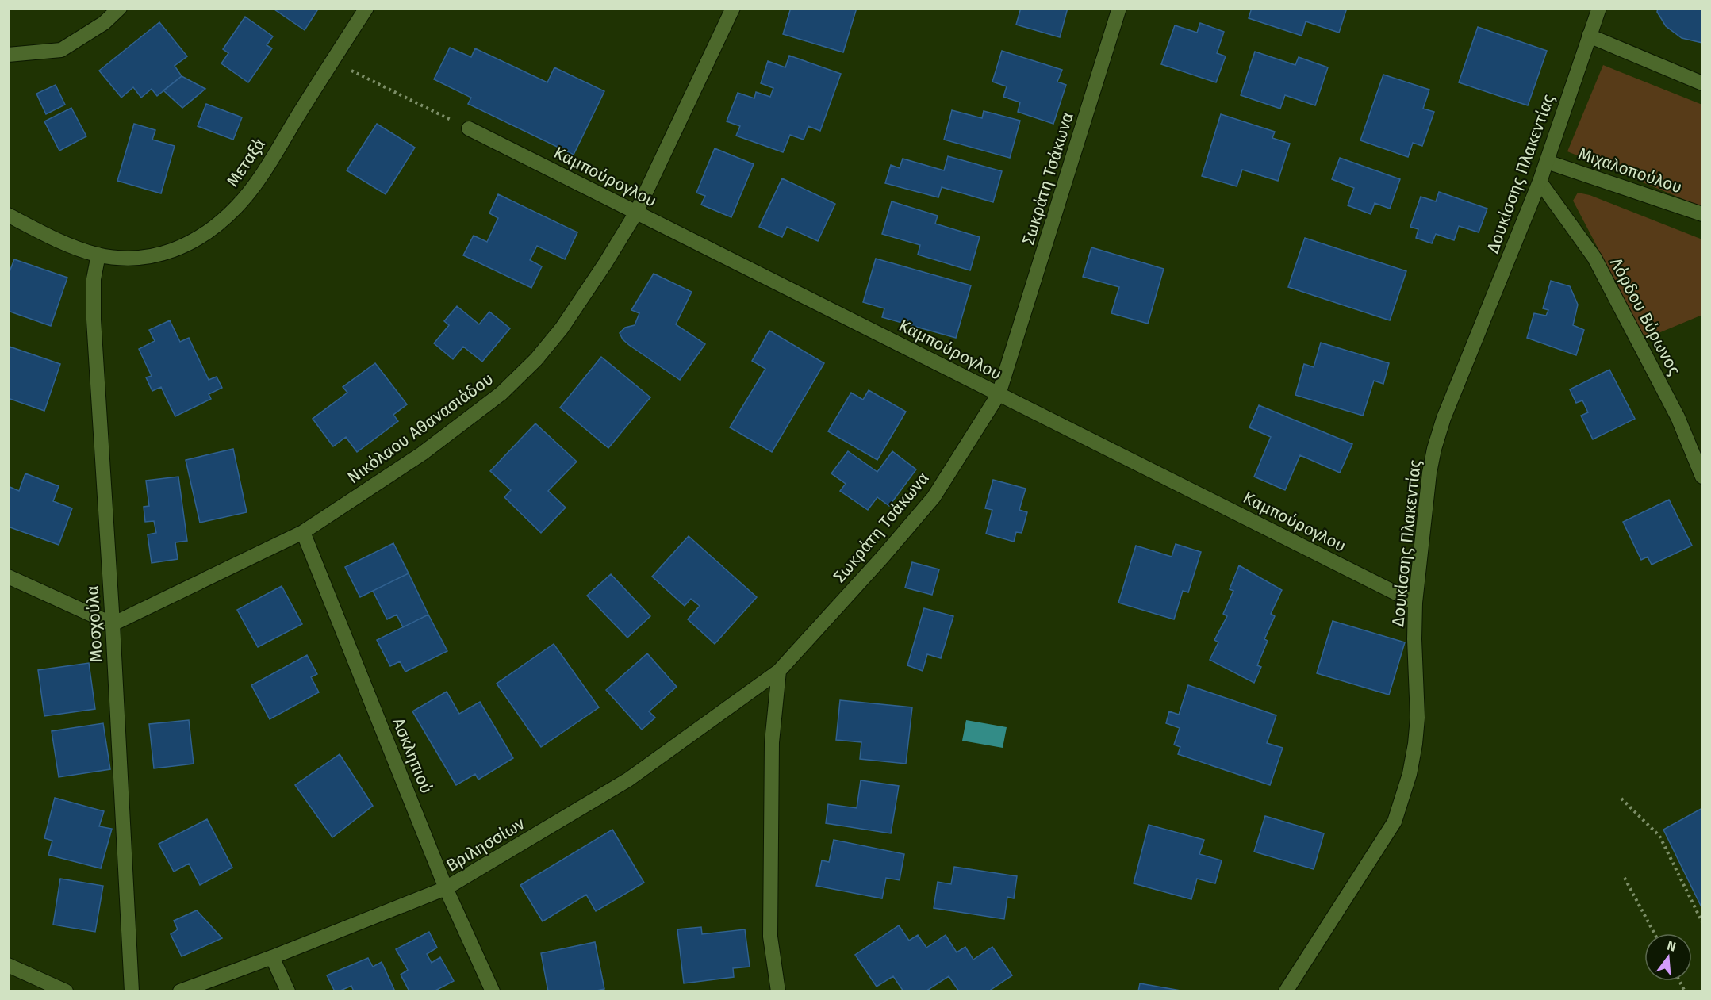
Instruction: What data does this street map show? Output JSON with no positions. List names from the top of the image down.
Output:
{
  "streets": {
    "street": [
      "Μεταξά",
      "Μιχαλοπούλου",
      "Δουκίσσης Πλακεντίας",
      "Καμπούρογλου",
      "Σωκράτη Τσάκωνα",
      "Λόρδου Βύρωνος",
      "Νικόλαου Αθανασιάδου",
      "Μοσχούλα",
      "Ασκληπιού",
      "Βριλησσίων"
    ]
  },
  "crossings": [
    ["Μεταξά", "Μοσχούλα"],
    ["Μιχαλοπούλου", "Δουκίσσης Πλακεντίας"],
    ["Δουκίσσης Πλακεντίας", "Καμπούρογλου"],
    ["Δουκίσσης Πλακεντίας", "Λόρδου Βύρωνος"],
    ["Καμπούρογλου", "Σωκράτη Τσάκωνα"],
    ["Καμπούρογλου", "Νικόλαου Αθανασιάδου"],
    ["Σωκράτη Τσάκωνα", "Βριλησσίων"],
    ["Νικόλαου Αθανασιάδου", "Μοσχούλα"],
    ["Νικόλαου Αθανασιάδου", "Ασκληπιού"],
    ["Ασκληπιού", "Βριλησσίων"]
  ],
  "north": "top"
}
